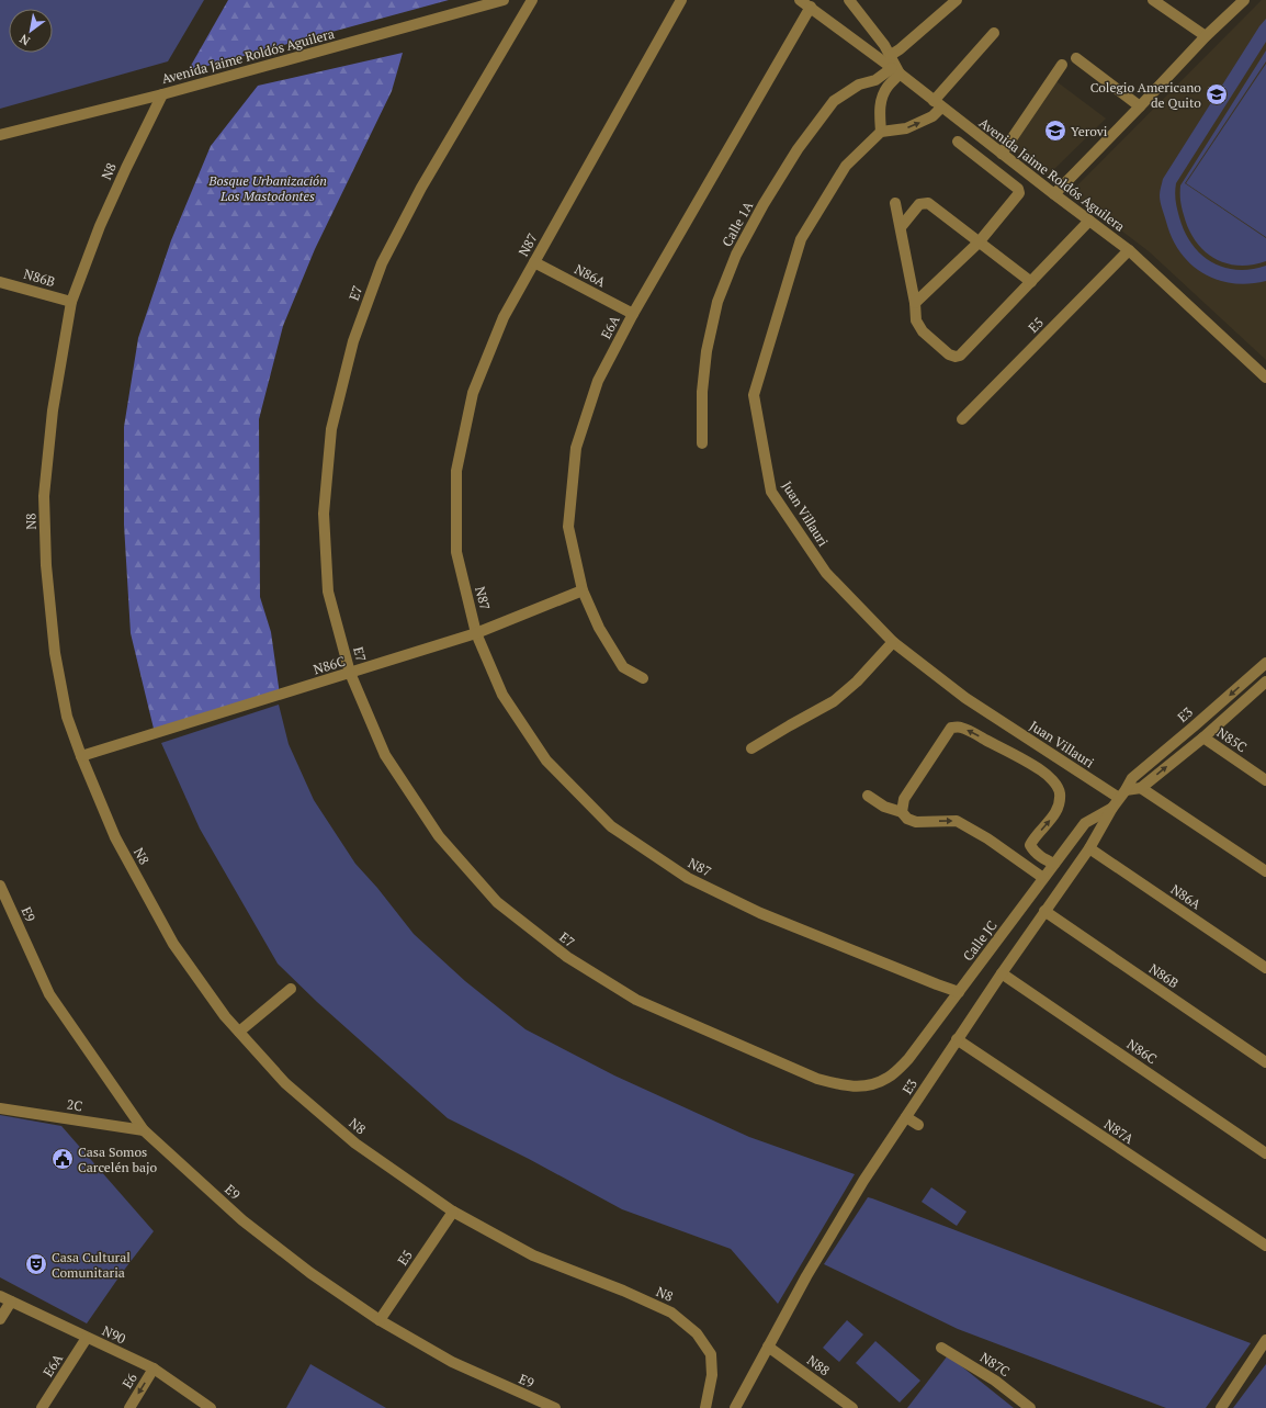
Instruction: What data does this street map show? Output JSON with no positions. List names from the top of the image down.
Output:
{
  "streets": {
    "street": [
      "Avenida Jaime Roldós Aguilera",
      "N8",
      "Calle 1A",
      "N87",
      "N86A",
      "N86B",
      "E7",
      "E5",
      "E6A",
      "Juan Villauri",
      "N86C",
      "E3",
      "N85C",
      "E9",
      "Calle JC",
      "2C",
      "N87A",
      "N90",
      "N87C",
      "N88",
      "E6"
    ]
  },
  "crossings": [
    ["Avenida Jaime Roldós Aguilera", "N8"],
    ["Avenida Jaime Roldós Aguilera", "Calle 1A"],
    ["Avenida Jaime Roldós Aguilera", "E5"],
    ["Avenida Jaime Roldós Aguilera", "E6A"],
    ["N8", "N86B"],
    ["N8", "E5"],
    ["N8", "N86C"],
    ["N87", "N86A"],
    ["N87", "N86C"],
    ["N87", "Calle JC"],
    ["N86A", "E6A"],
    ["N86A", "E3"],
    ["N86B", "E3"],
    ["E7", "N86C"],
    ["E7", "Calle JC"],
    ["E5", "E9"],
    ["E6A", "N86C"],
    ["E6A", "N90"],
    ["Juan Villauri", "E3"],
    ["Juan Villauri", "Calle JC"],
    ["N86C", "E3"],
    ["E3", "Calle JC"],
    ["E3", "N87A"],
    ["E3", "N88"],
    ["E9", "2C"],
    ["N90", "E6"]
  ],
  "one_way": ["E6"],
  "parks": ["Bosque Urbanización Los Mastodontes"],
  "places": {
    "school or university": ["Colegio Americano de Quito", "Yerovi"],
    "public building": ["Casa Somos Carcelén bajo"],
    "theatre": ["Casa Cultural Comunitaria"]
  },
  "north": "bottom left"
}
